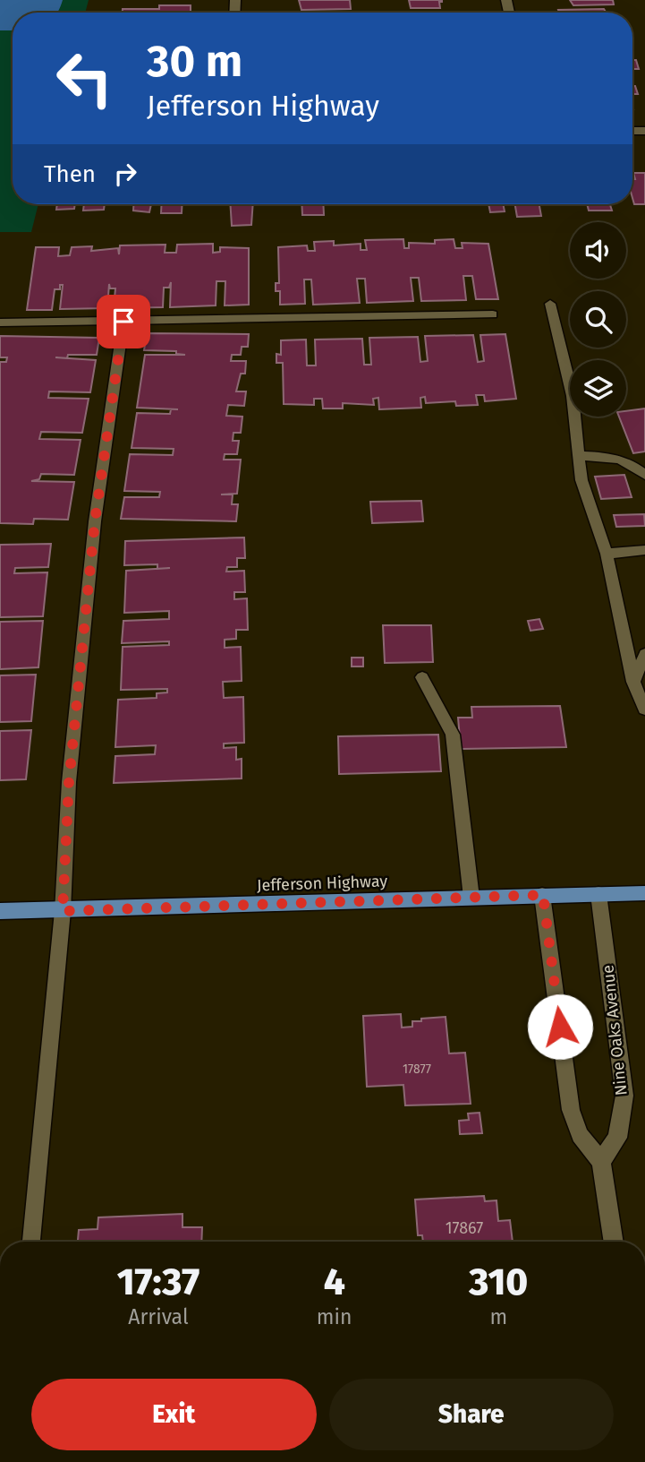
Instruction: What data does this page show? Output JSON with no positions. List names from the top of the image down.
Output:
{
  "streets": {
    "main road": ["Jefferson Highway"],
    "street": ["Nine Oaks Avenue"]
  },
  "crossings": [
    ["Jefferson Highway", "Nine Oaks Avenue"]
  ],
  "house_numbers": ["17877", "17867"],
  "page": {
    "turn": ["30 m", "Jefferson Highway"],
    "then": "Then",
    "eta": [
      "17:37",
      "Arrival",
      "4",
      "min",
      "310",
      "m"
    ],
    "buttons": ["Exit", "Share"]
  }
}
